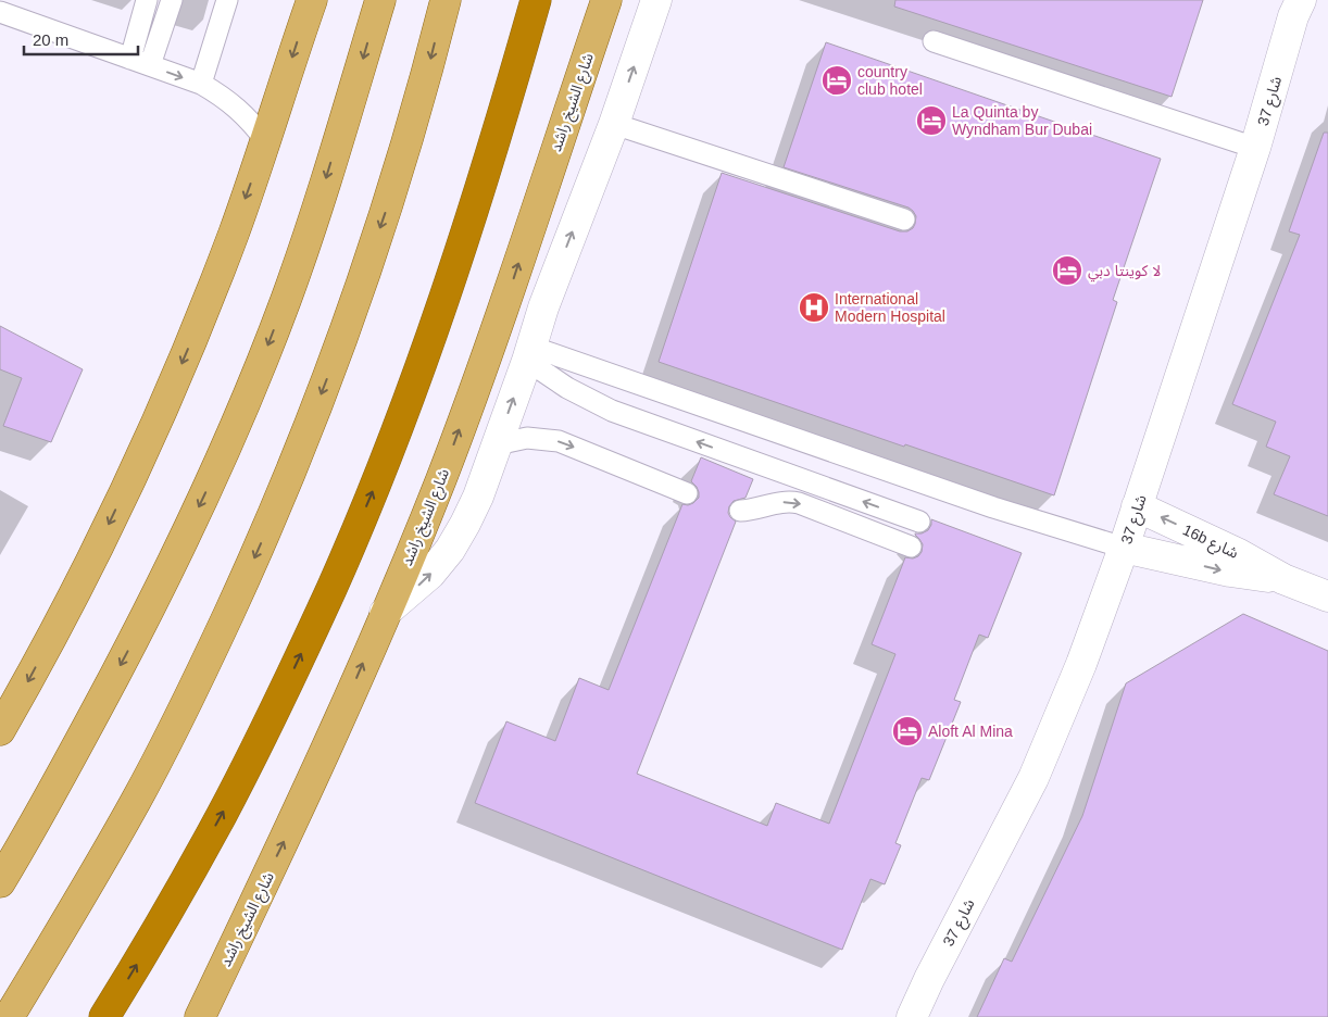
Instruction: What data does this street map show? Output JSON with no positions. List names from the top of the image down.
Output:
{
  "streets": {
    "main road": ["شارع الشيخ راشد"],
    "street": ["شارع 37", "16b شارع"]
  },
  "crossings": [
    ["شارع 37", "16b شارع"]
  ],
  "places": {
    "hotel": [
      "country club hotel",
      "La Quinta by Wyndham Bur Dubai",
      "لا كوينتا دبي",
      "Aloft Al Mina"
    ],
    "hospital": ["International Modern Hospital"]
  },
  "scale_bar": "20 m"
}
